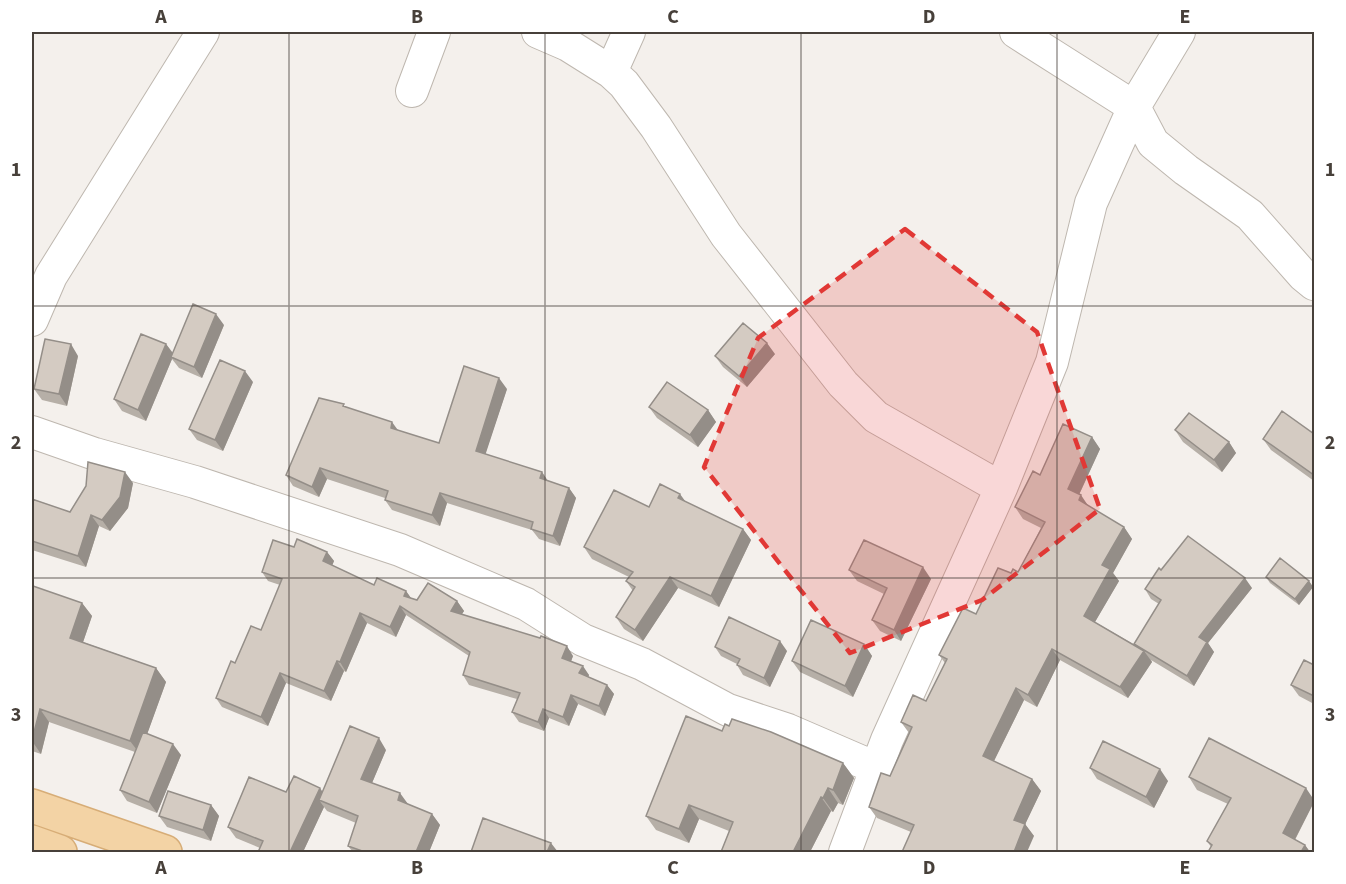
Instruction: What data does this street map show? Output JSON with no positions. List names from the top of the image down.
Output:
{
  "grid": {
    "columns": [
      "A",
      "B",
      "C",
      "D",
      "E"
    ],
    "rows": ["1", "2", "3"]
  }
}
